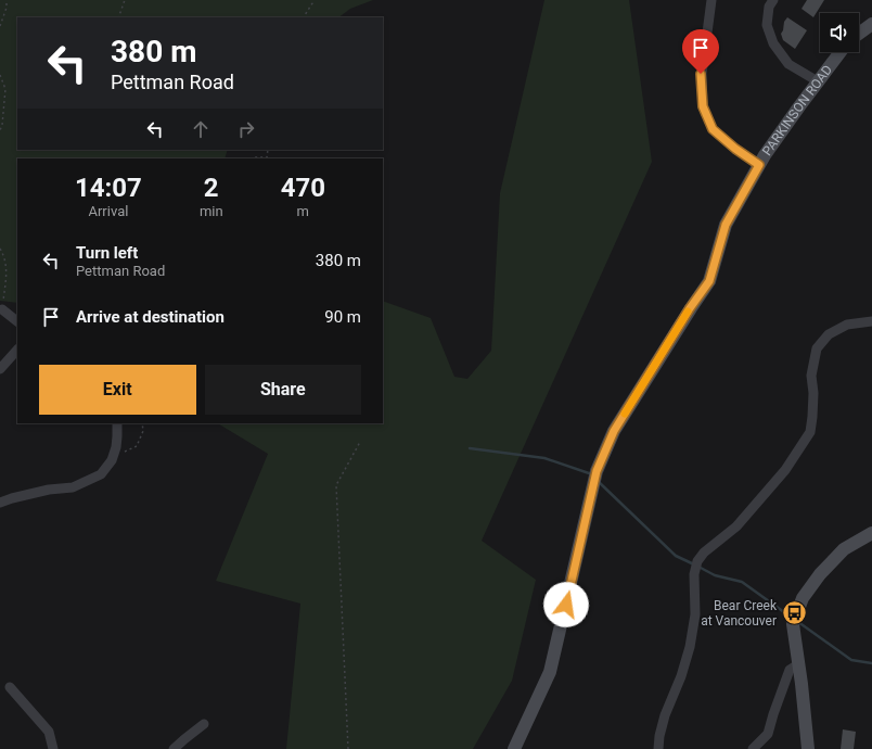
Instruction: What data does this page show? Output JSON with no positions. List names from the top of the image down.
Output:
{
  "streets": {
    "street": ["PARKINSON ROAD"]
  },
  "places": {
    "bus stop": ["Bear Creek at Vancouver"]
  },
  "page": {
    "turn": ["380 m", "Pettman Road"],
    "eta": [
      "14:07",
      "Arrival",
      "2",
      "min",
      "470",
      "m"
    ],
    "list": [
      {
        "name": "Turn left",
        "note": "Pettman Road",
        "value": "380 m"
      },
      {
        "name": "Arrive at destination",
        "value": "90 m"
      }
    ],
    "buttons": ["Exit", "Share"]
  }
}
